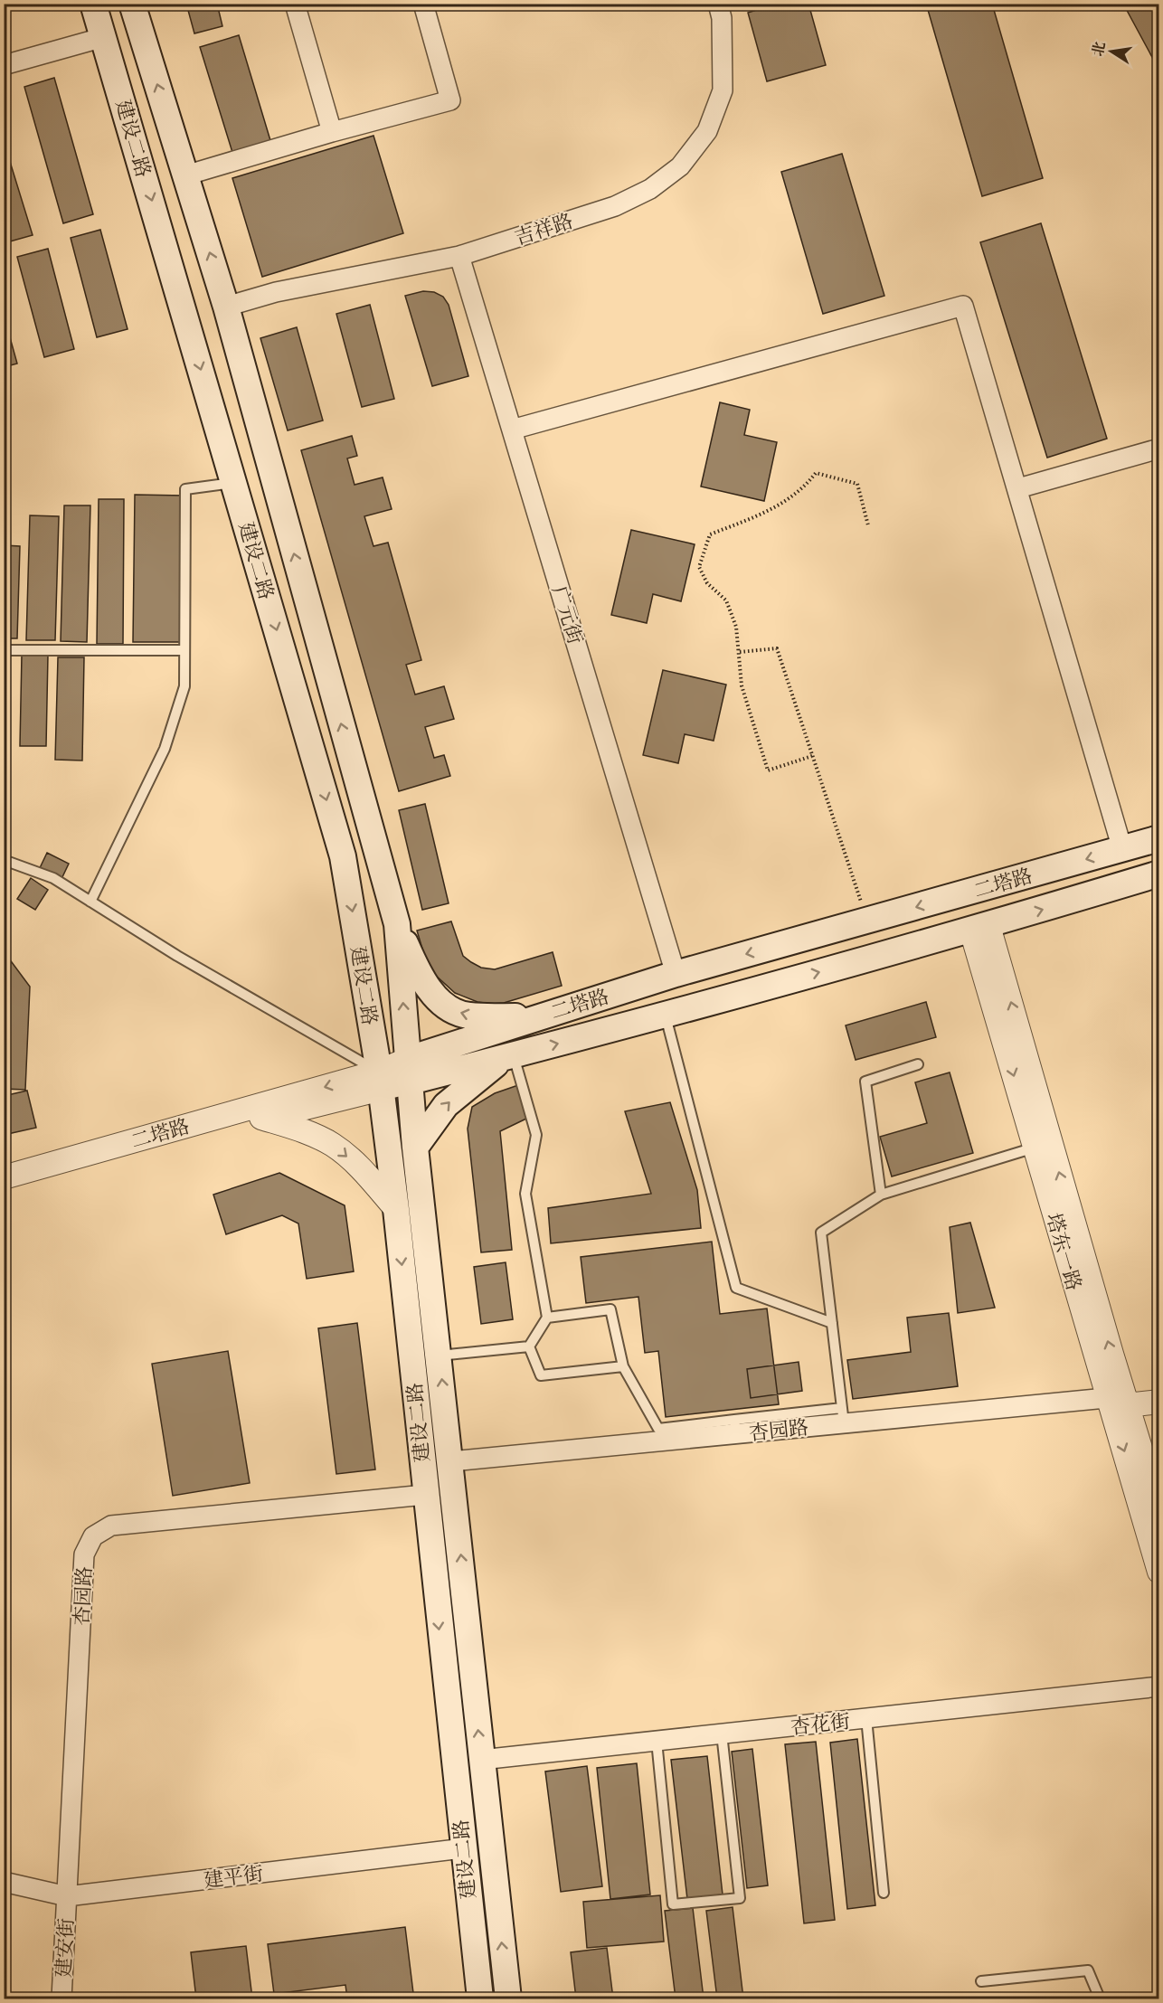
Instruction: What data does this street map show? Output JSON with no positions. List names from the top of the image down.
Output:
{
  "streets": {
    "main road": ["建设二路", "二塔路"],
    "street": [
      "吉祥路",
      "广元街",
      "塔东一路",
      "杏园路",
      "杏花街",
      "建平街",
      "建安街"
    ]
  },
  "crossings": [
    ["建设二路", "吉祥路"],
    ["建设二路", "二塔路"],
    ["建设二路", "杏园路"],
    ["建设二路", "杏花街"],
    ["建设二路", "建平街"],
    ["吉祥路", "广元街"],
    ["广元街", "二塔路"],
    ["二塔路", "塔东一路"],
    ["塔东一路", "杏园路"],
    ["杏园路", "建平街"],
    ["杏园路", "建安街"],
    ["建平街", "建安街"]
  ],
  "north": "left"
}
